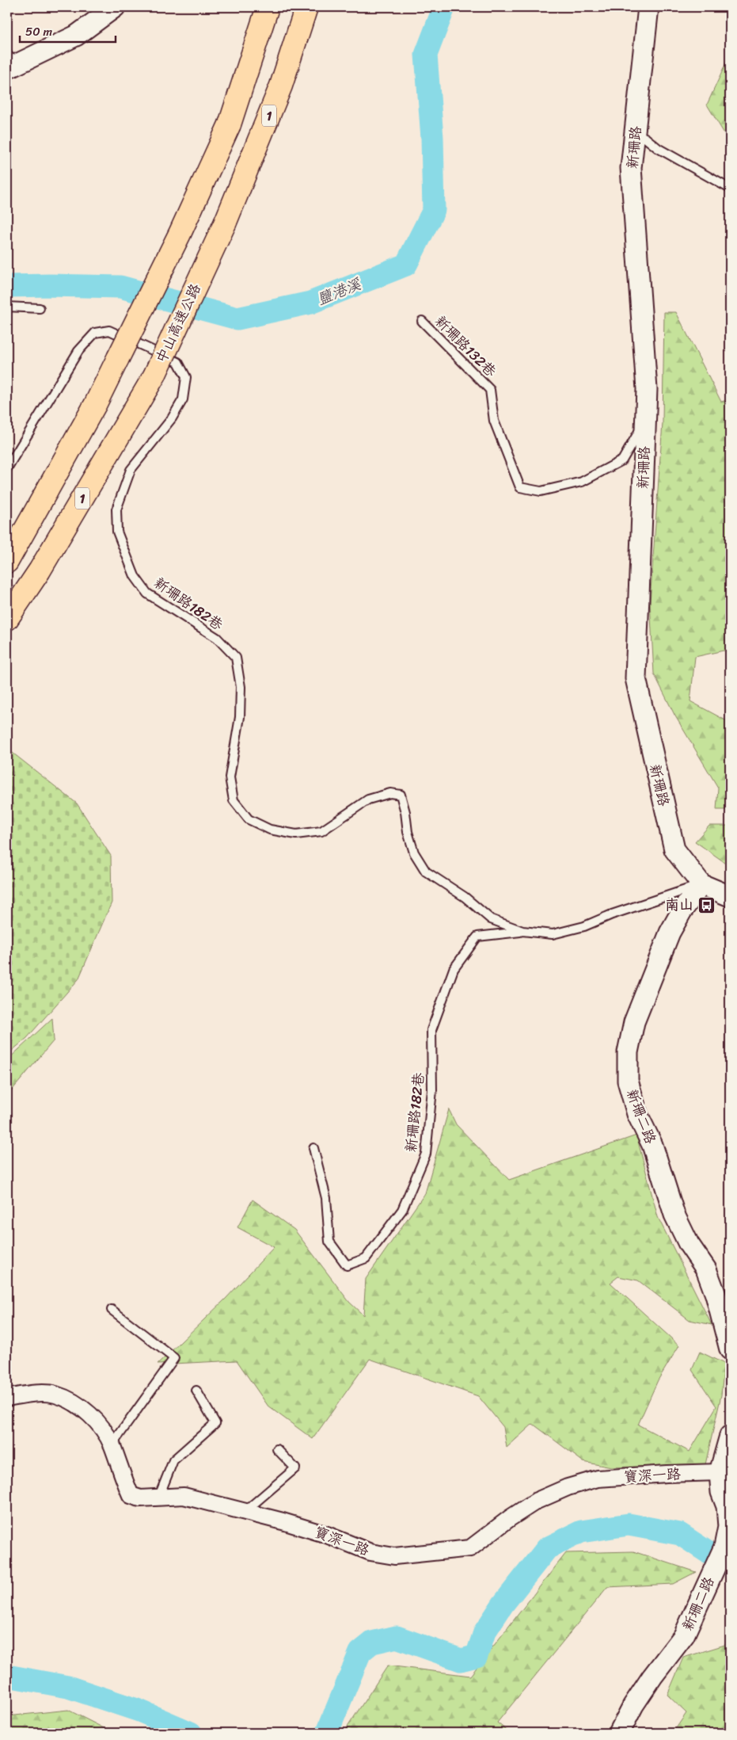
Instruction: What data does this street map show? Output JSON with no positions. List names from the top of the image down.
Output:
{
  "streets": {
    "highway": ["1", "中山高速公路"],
    "street": ["新珊路", "新珊二路", "寶深一路"],
    "lane": ["新珊路132巷", "新珊路182巷"]
  },
  "crossings": [
    ["新珊路", "新珊路132巷"],
    ["新珊路", "新珊路182巷"],
    ["新珊路", "新珊二路"],
    ["新珊路182巷", "新珊二路"],
    ["新珊二路", "寶深一路"]
  ],
  "water": ["鹽港溪"],
  "places": {
    "bus stop": ["南山"]
  },
  "scale_bar": "50 m"
}
